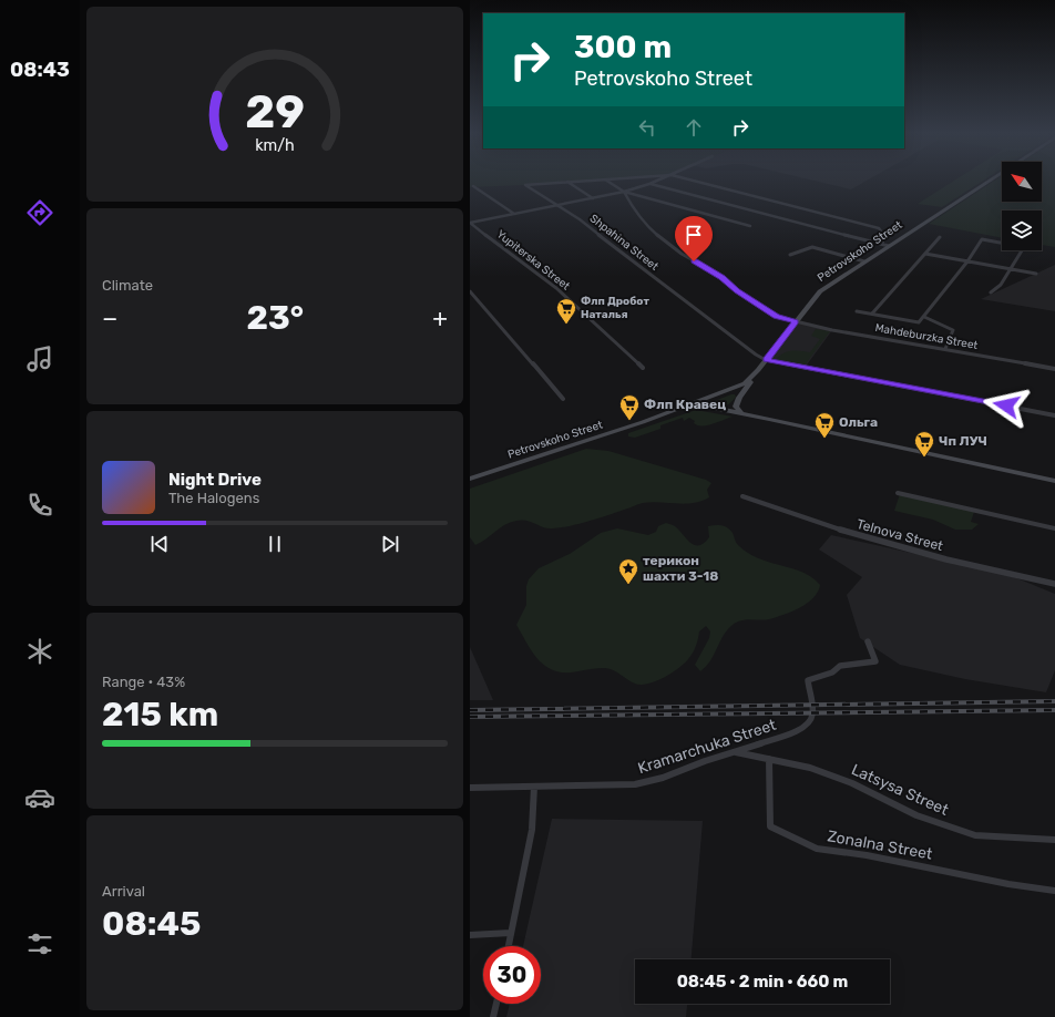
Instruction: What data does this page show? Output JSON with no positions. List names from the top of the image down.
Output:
{
  "streets": {
    "main road": ["Petrovskoho Street"],
    "street": [
      "Shpahina Street",
      "Yupiterska Street",
      "Mahdeburzka Street",
      "Telnova Street",
      "Kramarchuka Street",
      "Latsysa Street",
      "Zonalna Street"
    ]
  },
  "crossings": [
    ["Shpahina Street", "Petrovskoho Street"],
    ["Petrovskoho Street", "Mahdeburzka Street"],
    ["Kramarchuka Street", "Latsysa Street"],
    ["Latsysa Street", "Zonalna Street"]
  ],
  "places": {
    "supermarket": [
      "Флп Дробот Наталья",
      "Флп Кравец",
      "Ольга",
      "Чп ЛУЧ"
    ],
    "place": ["терикон шахти 3-18"]
  },
  "north": "top left",
  "page": {
    "tabs": "08:43",
    "turn": ["300 m", "Petrovskoho Street"],
    "tile": [
      "Climate",
      ["Range · 43%", "215 km"],
      ["Arrival", "08:45"]
    ],
    "heat": ["−", "23°", "+"],
    "song": ["Night Drive", "The Halogens"],
    "limit": "30",
    "trip": "08:45 · 2 min · 660 m",
    "gauge": ["29", "km/h"]
  }
}
